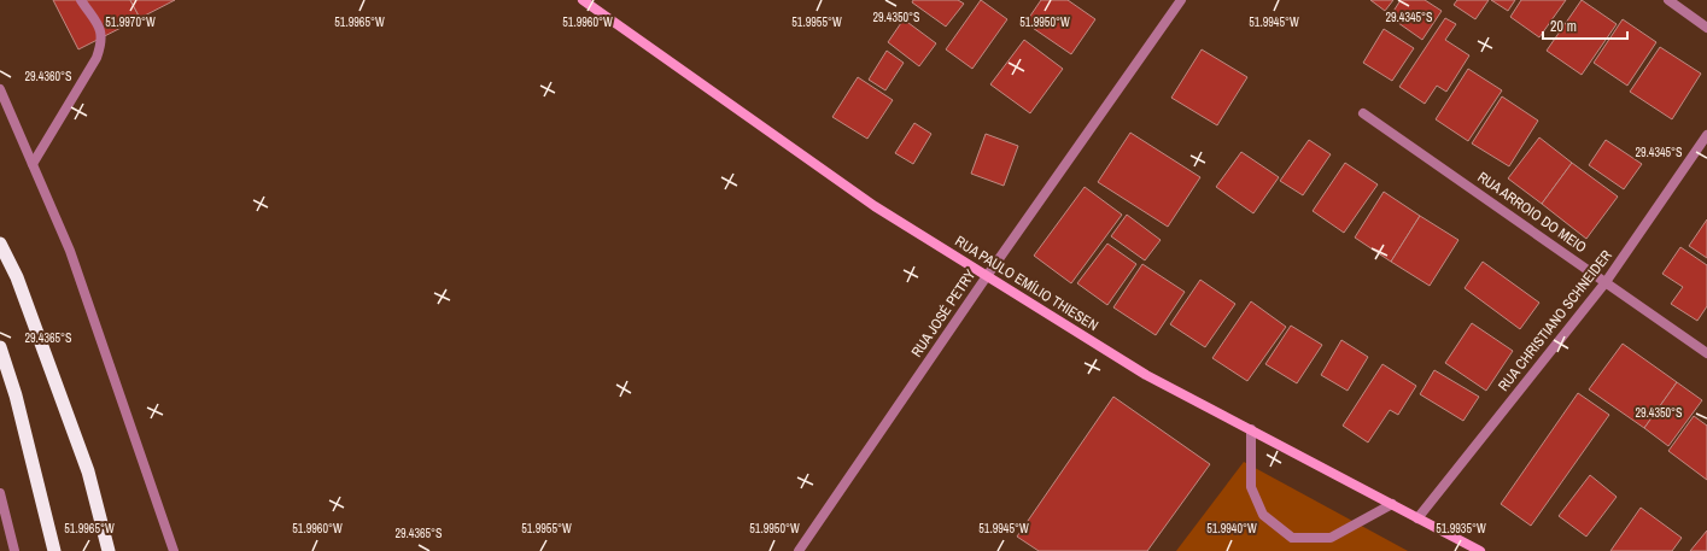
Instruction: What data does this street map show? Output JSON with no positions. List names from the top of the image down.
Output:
{
  "streets": {
    "main road": ["RUA PAULO EMÍLIO THIESEN"],
    "street": ["RUA ARROIO DO MEIO", "RUA JOSÉ PETRY", "RUA CHRISTIANO SCHNEIDER"]
  },
  "crossings": [
    ["RUA ARROIO DO MEIO", "RUA CHRISTIANO SCHNEIDER"],
    ["RUA PAULO EMÍLIO THIESEN", "RUA JOSÉ PETRY"],
    ["RUA PAULO EMÍLIO THIESEN", "RUA CHRISTIANO SCHNEIDER"]
  ],
  "scale_bar": "20 m",
  "coordinates": [
    "29.4350°S",
    "29.4345°S",
    "51.9970°W",
    "51.9965°W",
    "51.9960°W",
    "51.9955°W",
    "51.9950°W",
    "51.9945°W",
    "29.4360°S",
    "29.4365°S",
    "51.9940°W",
    "51.9935°W"
  ]
}
